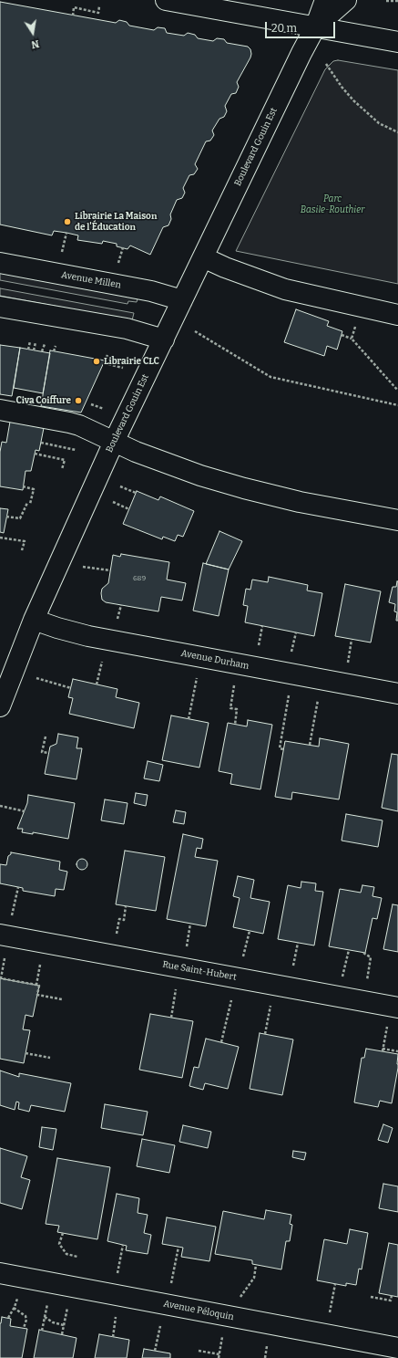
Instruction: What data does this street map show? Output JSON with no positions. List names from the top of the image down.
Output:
{
  "streets": {
    "street": [
      "Boulevard Gouin Est",
      "Avenue Millen",
      "Avenue Durham",
      "Rue Saint-Hubert",
      "Avenue Péloquin"
    ]
  },
  "crossings": [
    ["Boulevard Gouin Est", "Avenue Millen"],
    ["Boulevard Gouin Est", "Avenue Durham"]
  ],
  "parks": ["Parc Basile-Routhier"],
  "places": ["Librairie La Maison de l'Éducation", "Librairie CLC", "Civa Coiffure"],
  "house_numbers": ["689"],
  "scale_bar": "20 m",
  "north": "bottom"
}
